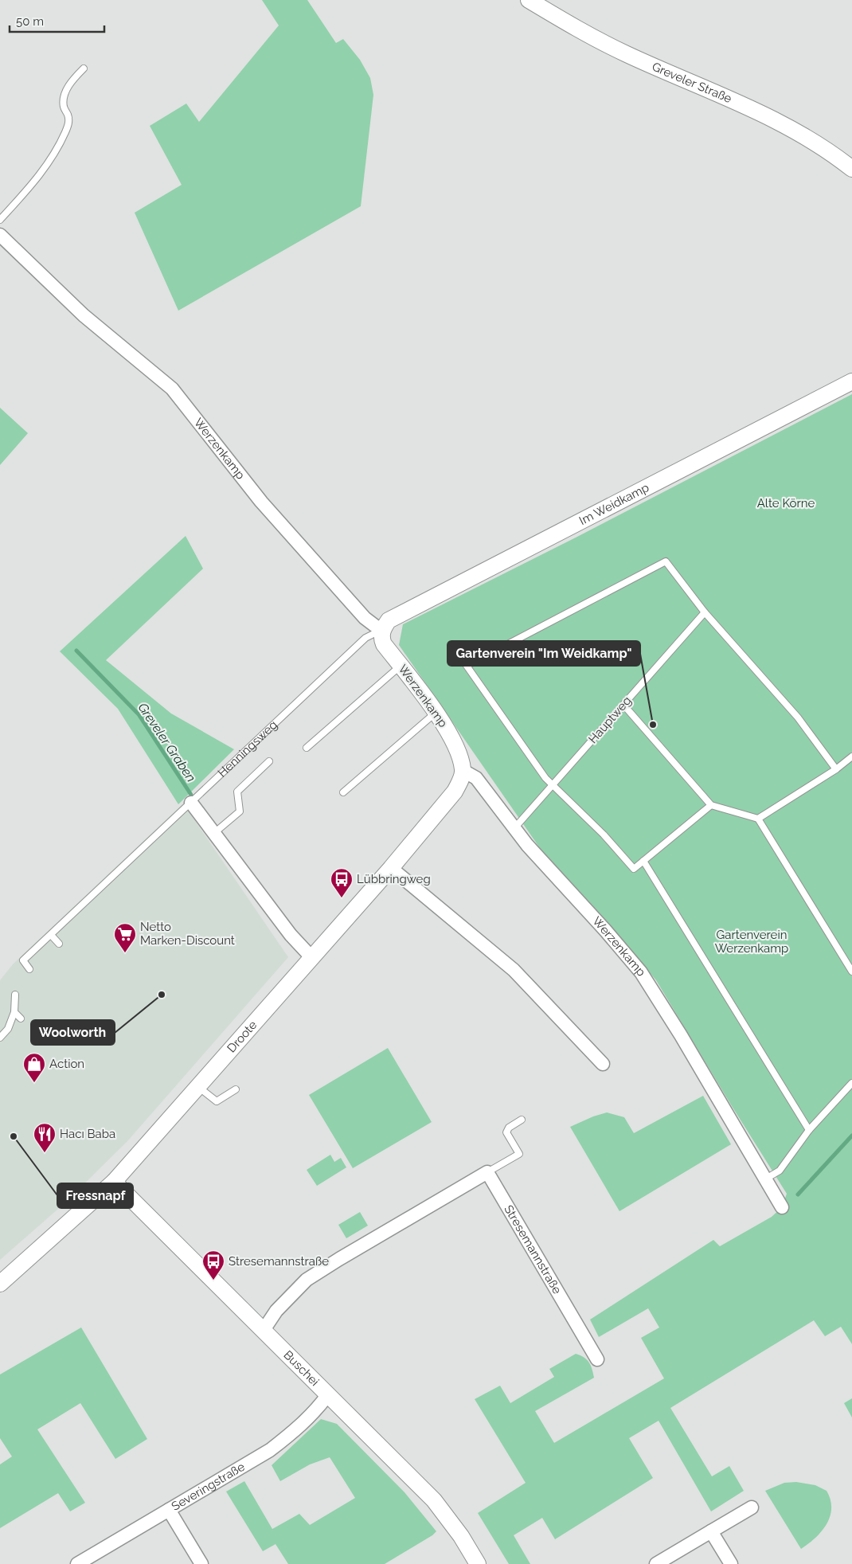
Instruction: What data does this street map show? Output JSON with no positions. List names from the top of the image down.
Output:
{
  "streets": {
    "street": [
      "Greveler Straße",
      "Werzenkamp",
      "Im Weidkamp",
      "Droote",
      "Stresemannstraße",
      "Buschei",
      "Severingstraße"
    ],
    "lane": ["Hauptweg", "Henningsweg"]
  },
  "crossings": [
    ["Werzenkamp", "Im Weidkamp"],
    ["Werzenkamp", "Hauptweg"],
    ["Werzenkamp", "Henningsweg"],
    ["Werzenkamp", "Droote"],
    ["Im Weidkamp", "Henningsweg"],
    ["Droote", "Buschei"],
    ["Buschei", "Severingstraße"]
  ],
  "water": ["Greveler Graben"],
  "parks": ["Alte Körne", "Gartenverein Werzenkamp"],
  "places": {
    "other": ["Gartenverein \"Im Weidkamp\"", "Woolworth", "Fressnapf"],
    "bus stop": ["Lübbringweg", "Stresemannstraße"],
    "supermarket": ["Netto Marken-Discount"],
    "shop": ["Action"],
    "restaurant": ["Hacı Baba"]
  },
  "scale_bar": "50 m"
}
